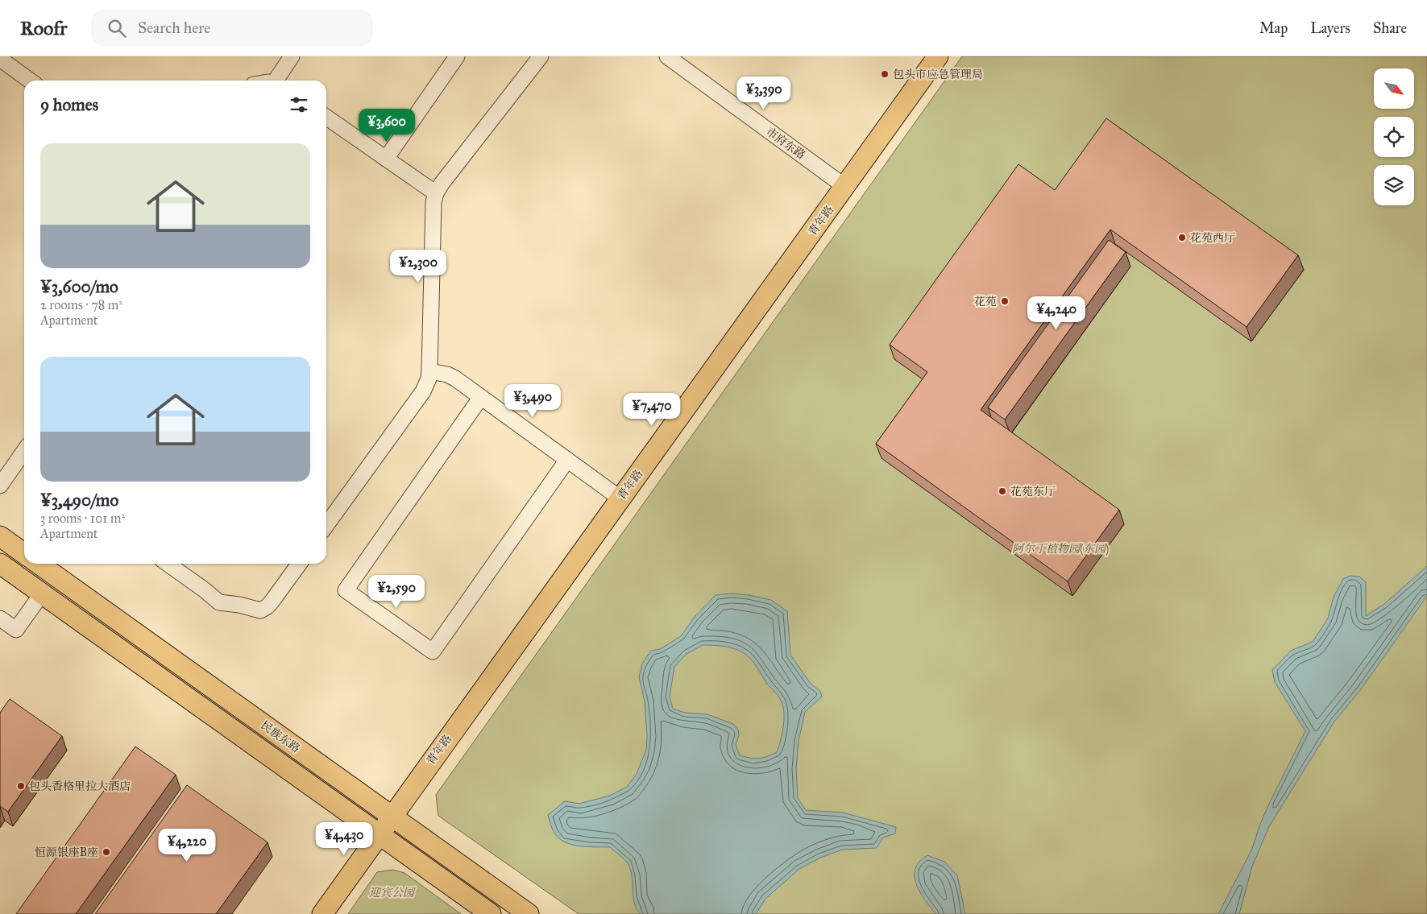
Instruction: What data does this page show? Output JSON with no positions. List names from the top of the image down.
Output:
{
  "streets": {
    "main road": ["青年路", "民族东路"],
    "street": ["市府东路"]
  },
  "crossings": [
    ["市府东路", "青年路"],
    ["青年路", "民族东路"]
  ],
  "parks": ["阿尔丁植物园(东园)", "迎宾公园"],
  "places": [
    "包头市应急管理局",
    "花苑西厅",
    "花苑",
    "花苑东厅",
    "包头香格里拉大酒店",
    "恒源银座B座"
  ],
  "north": "bottom right",
  "page": {
    "header": "Roofr",
    "search": "Search here",
    "nav": ["Map", "Layers", "Share"],
    "price": [
      "¥3,390",
      "¥3,600",
      "¥2,300",
      "¥4,240",
      "¥3,490",
      "¥7,470",
      "¥2,590",
      "¥4,430",
      "¥4,220"
    ],
    "heading": "9 homes",
    "list": [
      {
        "name": "¥3,600/mo",
        "note": "2 rooms · 78 m² · Apartment"
      },
      {
        "name": "¥3,490/mo",
        "note": "3 rooms · 101 m² · Apartment"
      }
    ]
  }
}
